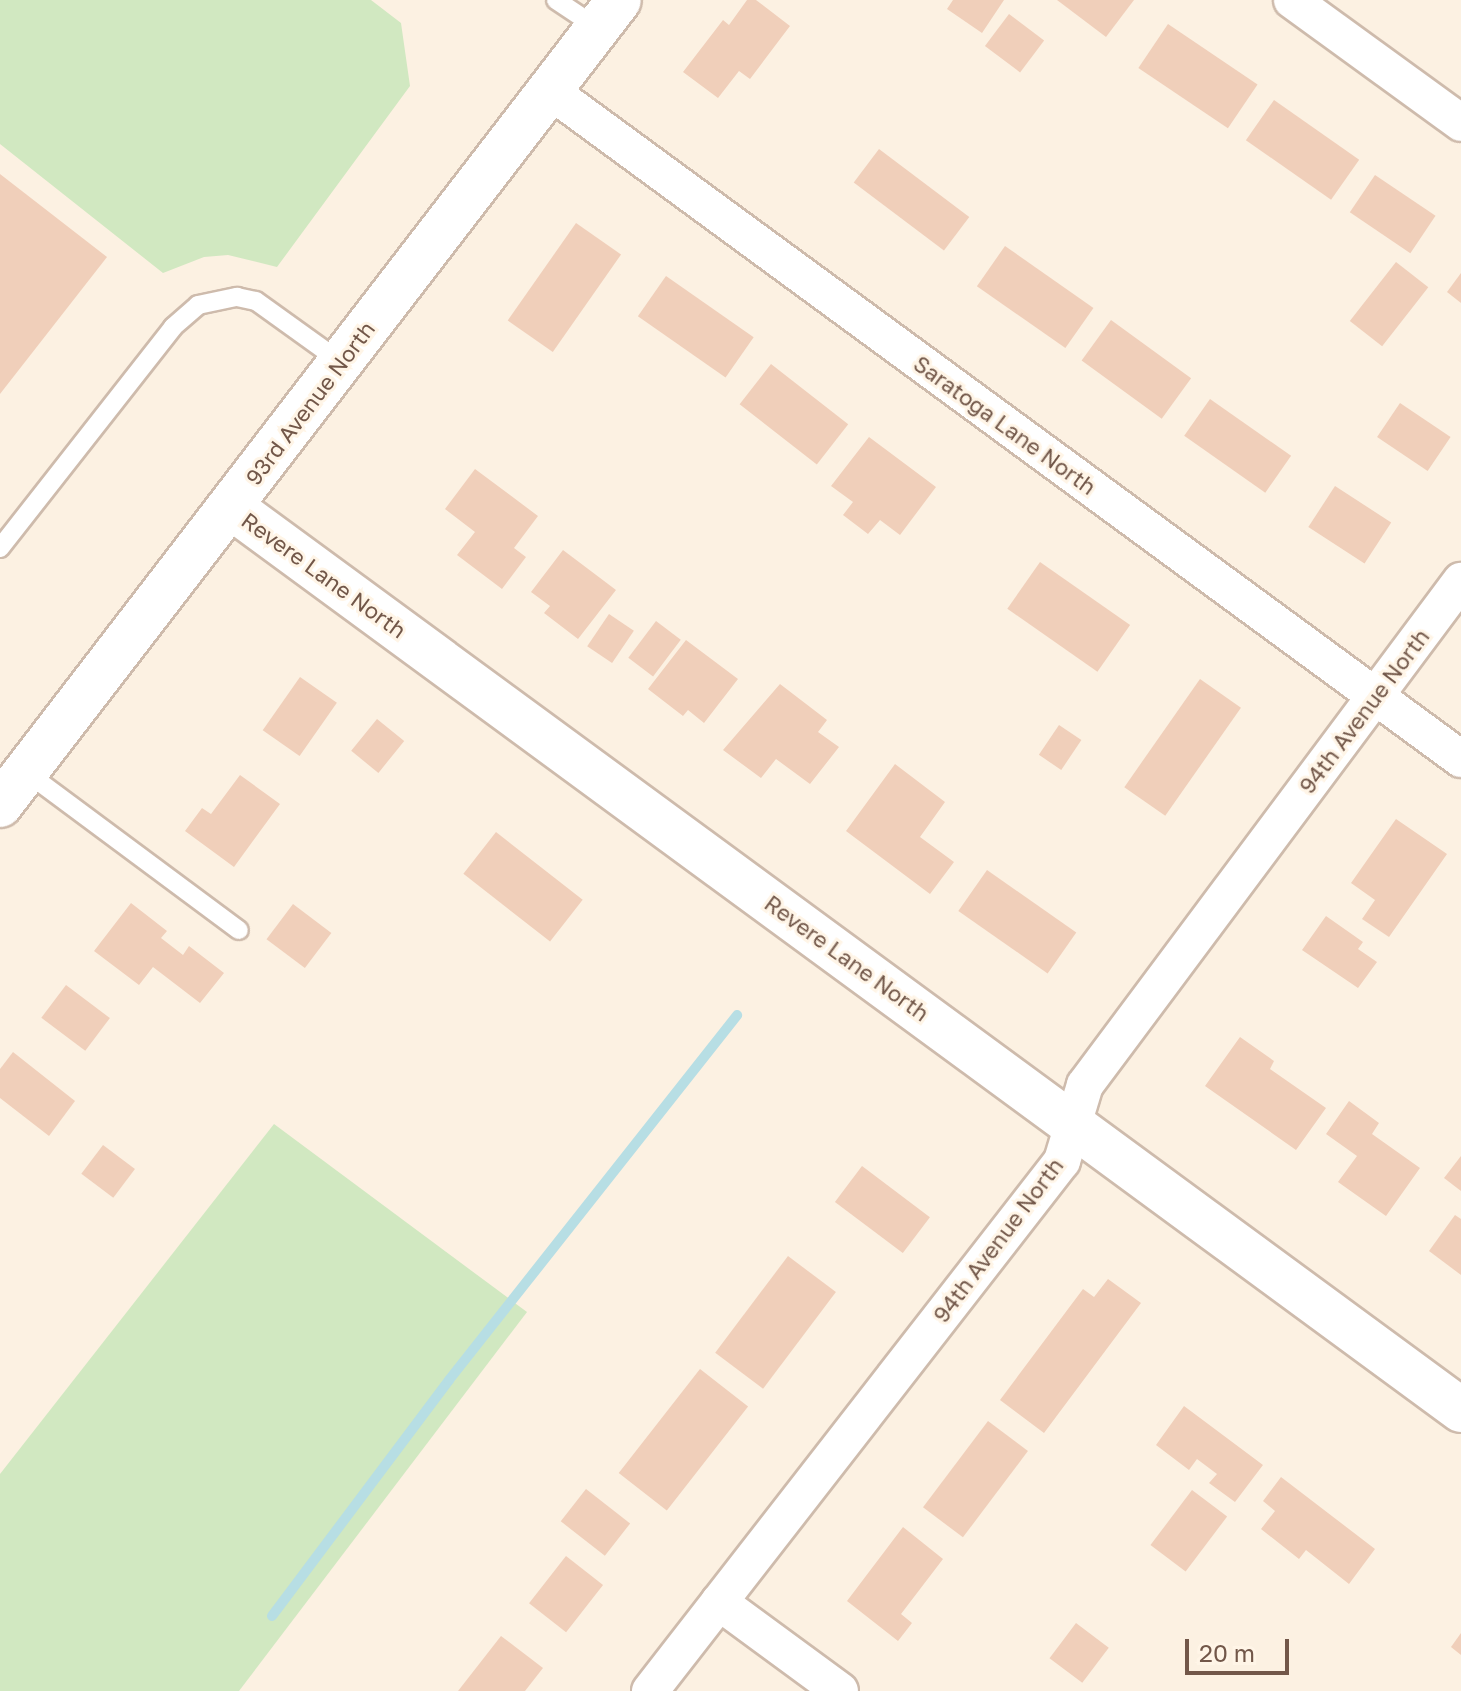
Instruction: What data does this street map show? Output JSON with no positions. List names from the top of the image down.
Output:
{
  "streets": {
    "street": [
      "93rd Avenue North",
      "Saratoga Lane North",
      "Revere Lane North",
      "94th Avenue North"
    ]
  },
  "crossings": [
    ["93rd Avenue North", "Saratoga Lane North"],
    ["93rd Avenue North", "Revere Lane North"],
    ["Saratoga Lane North", "94th Avenue North"],
    ["Revere Lane North", "94th Avenue North"]
  ],
  "scale_bar": "20 m"
}
